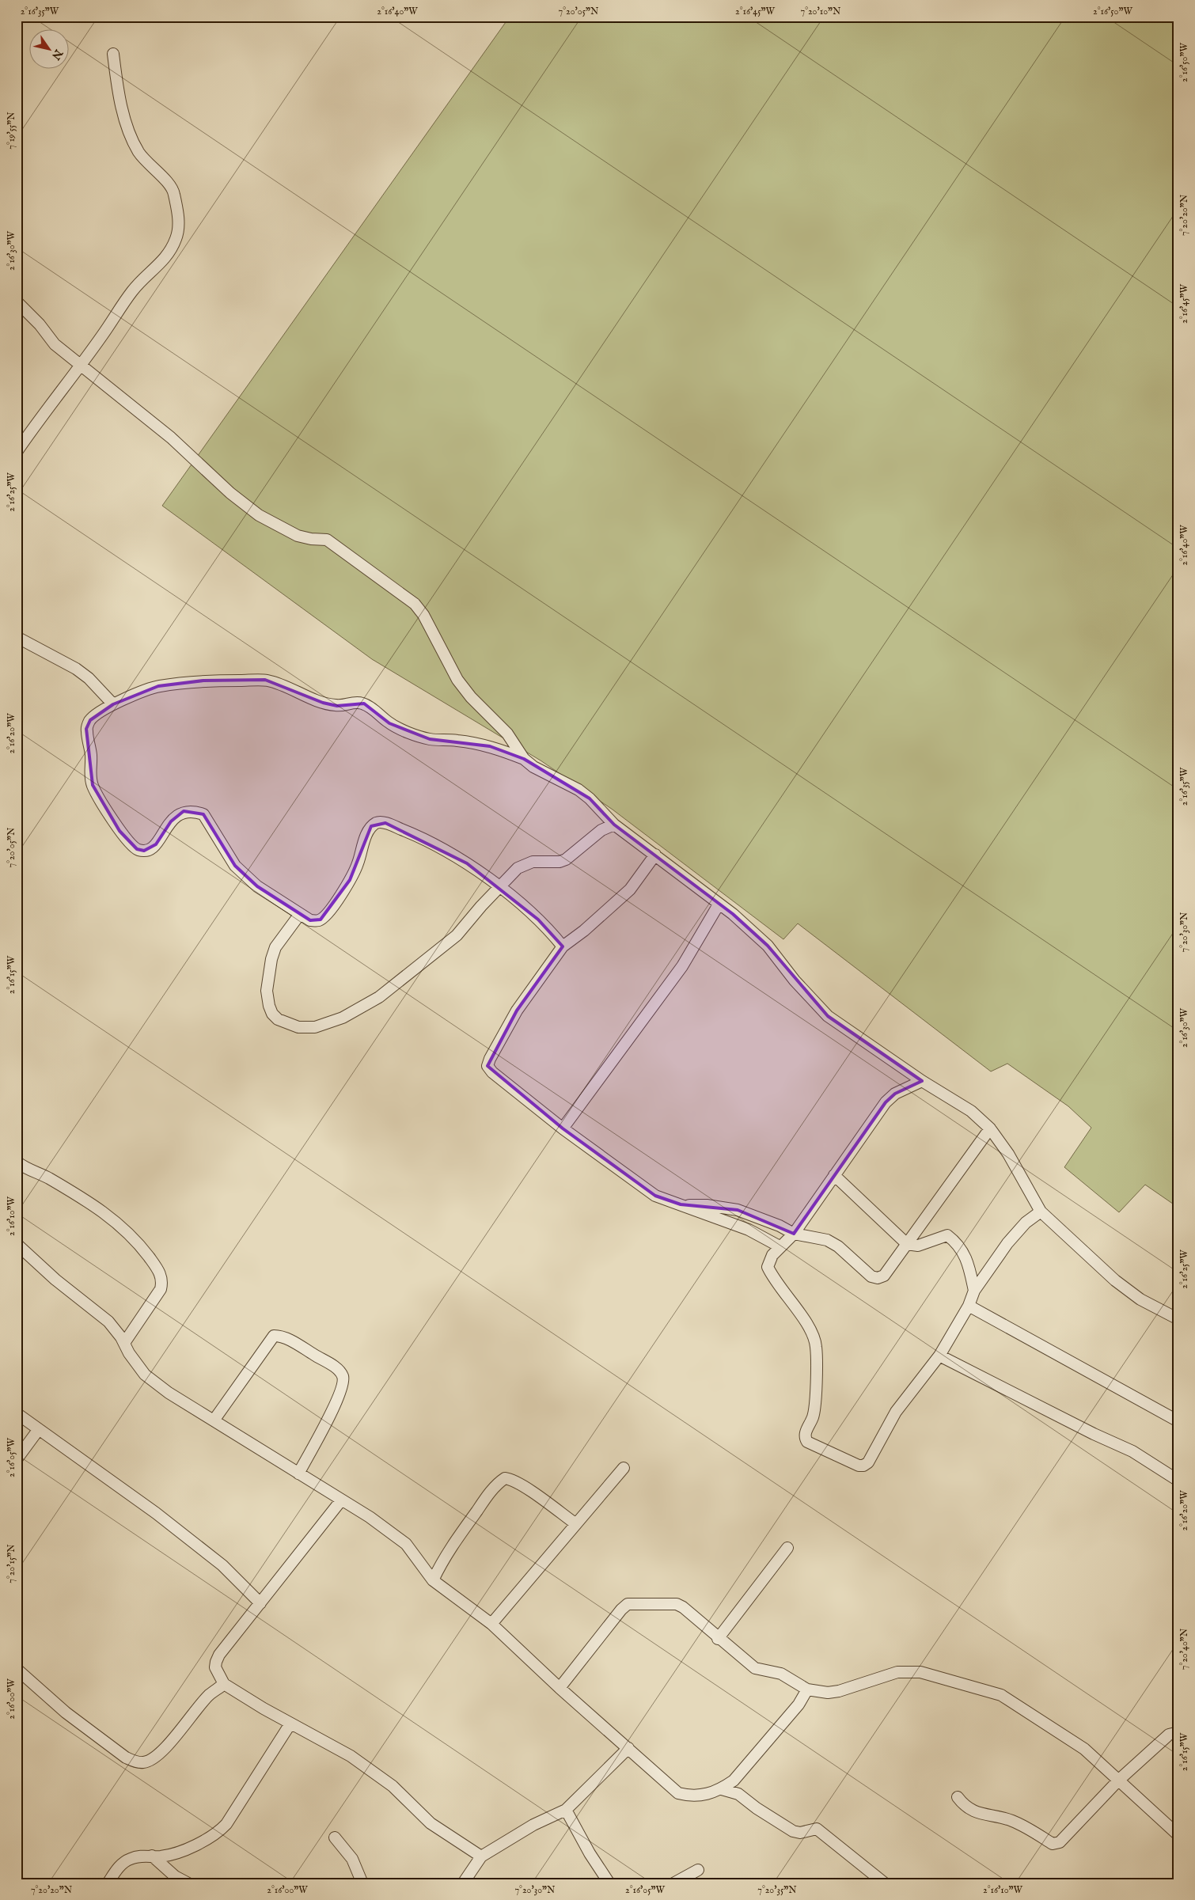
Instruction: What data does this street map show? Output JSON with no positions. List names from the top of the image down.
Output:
{
  "north": "bottom right",
  "coordinates": [
    "2°16'35\"W",
    "2°16'40\"W",
    "7°20'05\"N",
    "2°16'45\"W",
    "7°20'10\"N",
    "2°16'50\"W",
    "7°19'55\"N",
    "7°20'20\"N",
    "2°16'30\"W",
    "2°16'25\"W",
    "2°16'20\"W",
    "7°20'30\"N",
    "2°16'15\"W",
    "2°16'10\"W",
    "2°16'05\"W",
    "7°20'15\"N",
    "7°20'40\"N",
    "2°16'00\"W",
    "7°20'35\"N"
  ]
}
